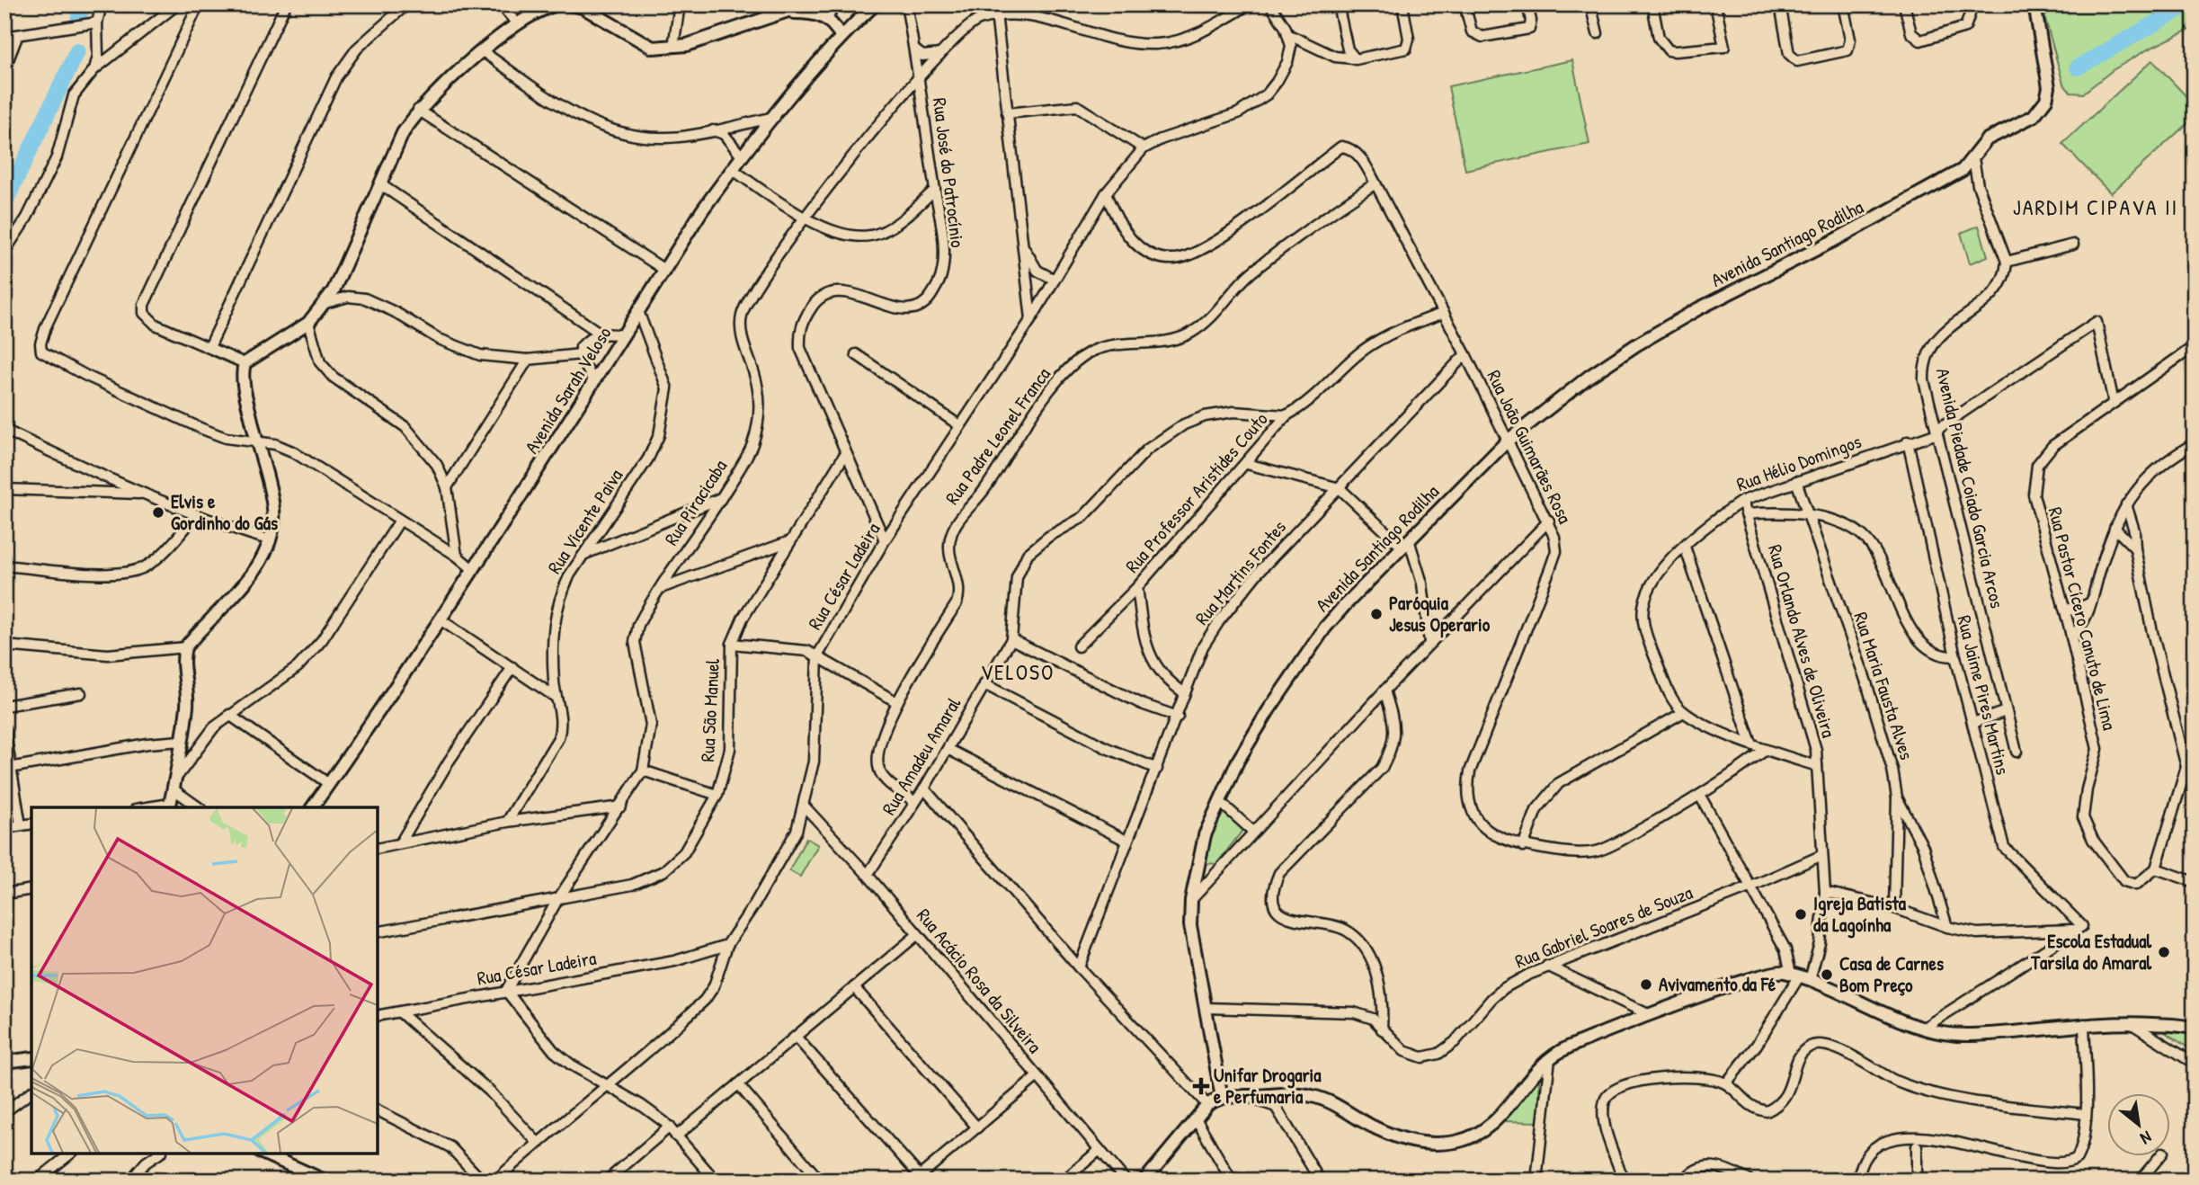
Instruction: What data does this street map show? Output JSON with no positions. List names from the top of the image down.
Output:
{
  "streets": {
    "main road": ["Avenida Santiago Rodilha", "Avenida Sarah Veloso"],
    "street": [
      "Rua José do Patrocínio",
      "Rua Padre Leonel Franca",
      "Rua João Guimarães Rosa",
      "Rua Hélio Domingos",
      "Avenida Piedade Coiado Garcia Arcos",
      "Rua Professor Aristides Couto",
      "Rua Piracicaba",
      "Rua Vicente Paiva",
      "Rua Martins Fontes",
      "Rua César Ladeira",
      "Rua Pastor Cícero Canuto de Lima",
      "Rua Orlando Alves de Oliveira",
      "Rua Maria Fausta Alves",
      "Rua Jaime Pires Martins",
      "Rua São Manuel",
      "Rua Amadeu Amaral",
      "Rua Gabriel Soares de Souza",
      "Rua Acácio Rosa da Silveira"
    ]
  },
  "crossings": [
    ["Rua José do Patrocínio", "Rua Piracicaba"],
    ["Rua José do Patrocínio", "Rua César Ladeira"],
    ["Rua José do Patrocínio", "Rua São Manuel"],
    ["Avenida Santiago Rodilha", "Rua João Guimarães Rosa"],
    ["Avenida Santiago Rodilha", "Rua Gabriel Soares de Souza"],
    ["Avenida Sarah Veloso", "Rua Vicente Paiva"],
    ["Rua Padre Leonel Franca", "Rua João Guimarães Rosa"],
    ["Rua Padre Leonel Franca", "Rua Amadeu Amaral"],
    ["Rua João Guimarães Rosa", "Rua Professor Aristides Couto"],
    ["Rua João Guimarães Rosa", "Rua Martins Fontes"],
    ["Rua Hélio Domingos", "Avenida Piedade Coiado Garcia Arcos"],
    ["Rua Hélio Domingos", "Rua Pastor Cícero Canuto de Lima"],
    ["Rua Hélio Domingos", "Rua Orlando Alves de Oliveira"],
    ["Rua Hélio Domingos", "Rua Maria Fausta Alves"],
    ["Rua Hélio Domingos", "Rua Jaime Pires Martins"],
    ["Rua Professor Aristides Couto", "Rua Amadeu Amaral"],
    ["Rua Piracicaba", "Rua César Ladeira"],
    ["Rua Piracicaba", "Rua São Manuel"],
    ["Rua César Ladeira", "Rua Acácio Rosa da Silveira"],
    ["Rua Orlando Alves de Oliveira", "Rua Gabriel Soares de Souza"],
    ["Rua Amadeu Amaral", "Rua Acácio Rosa da Silveira"]
  ],
  "districts": ["JARDIM CIPAVA II", "VELOSO"],
  "places": {
    "other": [
      "Elvis e Gordinho do Gás",
      "Paróquia Jesus Operario",
      "Igreja Batista da Lagoínha",
      "Escola Estadual Tarsila do Amaral",
      "Casa de Carnes Bom Preço",
      "Avivamento da Fé"
    ],
    "health": ["Unifar Drogaria e Perfumaria"]
  },
  "north": "bottom right"
}
